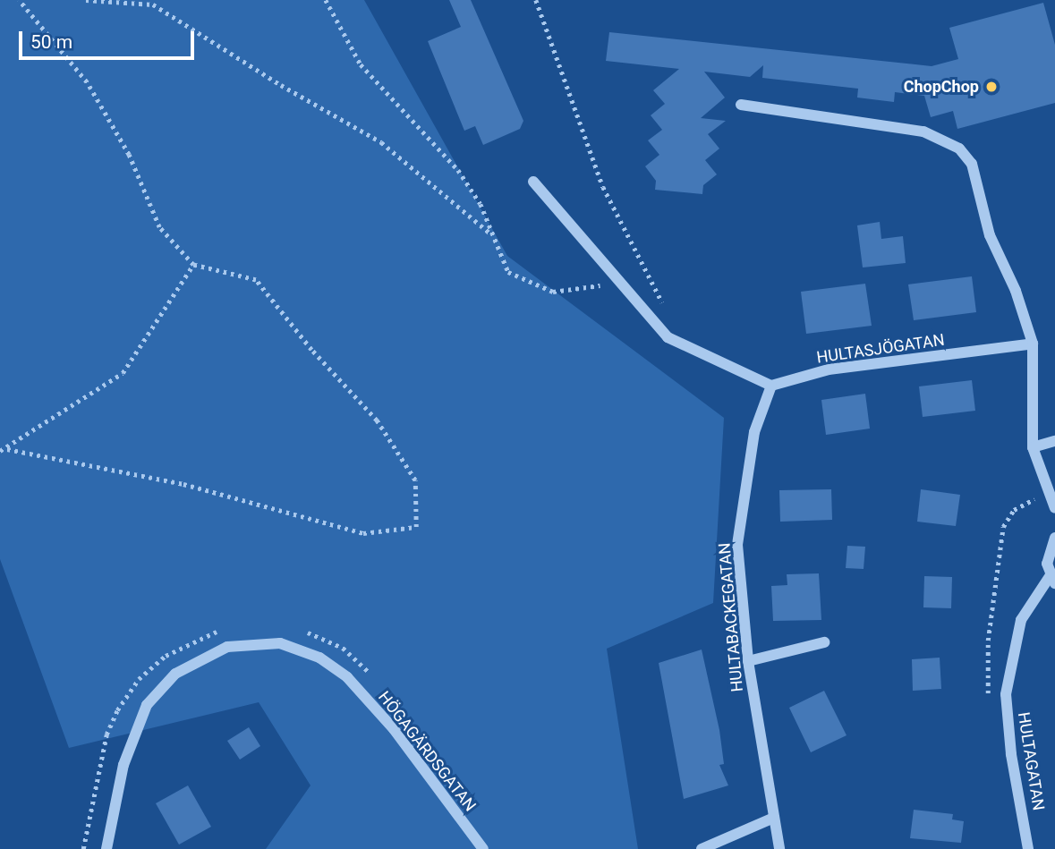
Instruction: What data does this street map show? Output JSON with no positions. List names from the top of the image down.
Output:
{
  "streets": {
    "street": [
      "HULTASJÖGATAN",
      "HULTABACKEGATAN",
      "HÖGAGÄRDSGATAN",
      "HULTAGATAN"
    ]
  },
  "crossings": [
    ["HULTASJÖGATAN", "HULTABACKEGATAN"]
  ],
  "places": ["ChopChop"],
  "scale_bar": "50 m"
}
